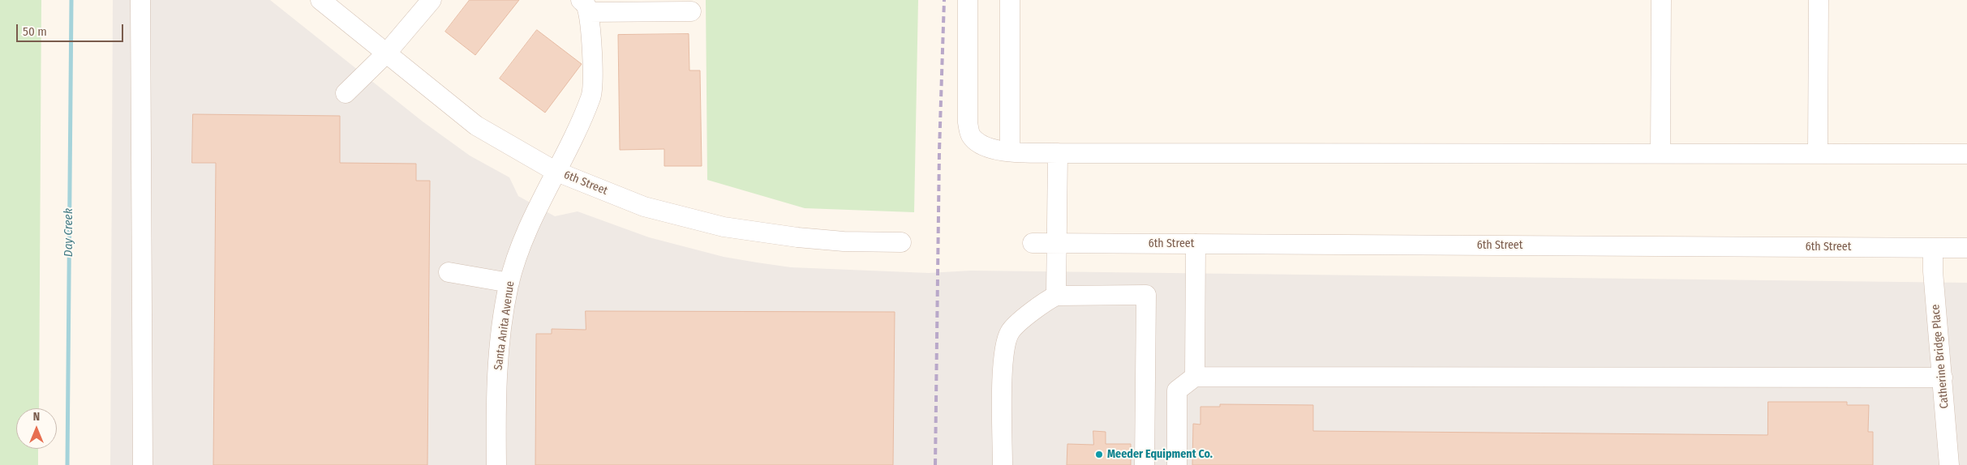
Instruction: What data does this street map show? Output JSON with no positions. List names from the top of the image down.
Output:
{
  "streets": {
    "street": ["6th Street", "Santa Anita Avenue", "Catherine Bridge Place"]
  },
  "crossings": [
    ["6th Street", "Santa Anita Avenue"],
    ["6th Street", "Catherine Bridge Place"]
  ],
  "water": ["Day Creek"],
  "places": ["Meeder Equipment Co."],
  "scale_bar": "50 m",
  "north": "top"
}
